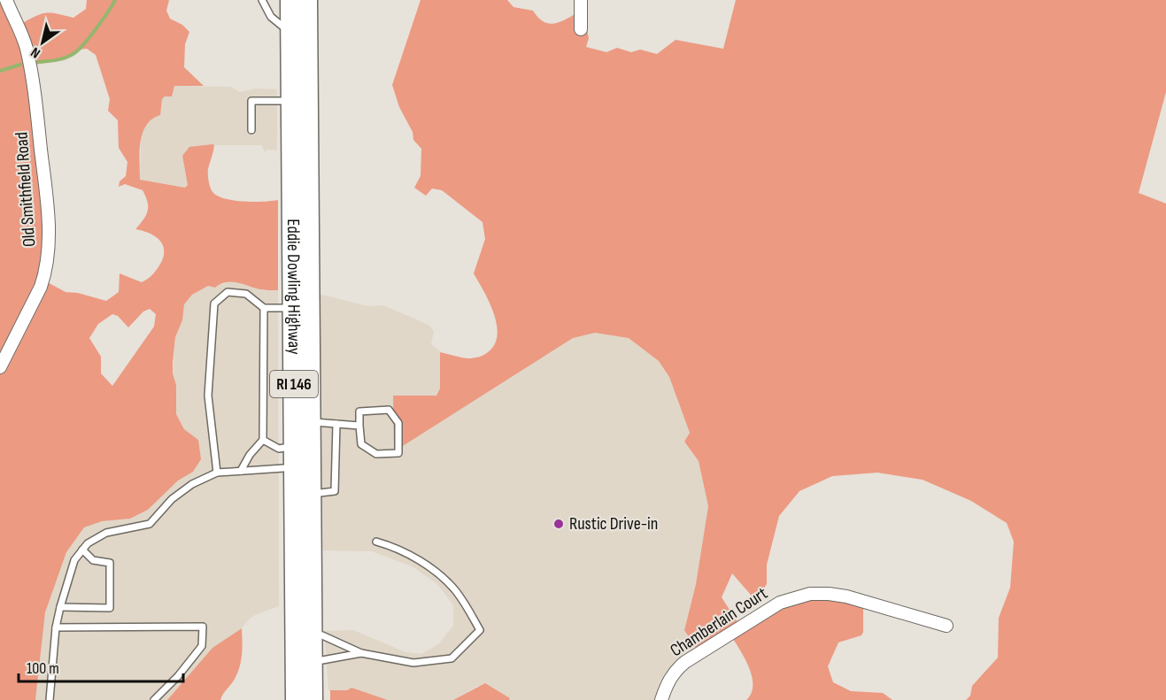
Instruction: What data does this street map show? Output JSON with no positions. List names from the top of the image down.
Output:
{
  "streets": {
    "highway": ["Eddie Dowling Highway", "RI 146"],
    "street": ["Old Smithfield Road", "Chamberlain Court"]
  },
  "places": ["Rustic Drive-in"],
  "scale_bar": "100 m",
  "north": "bottom left"
}
